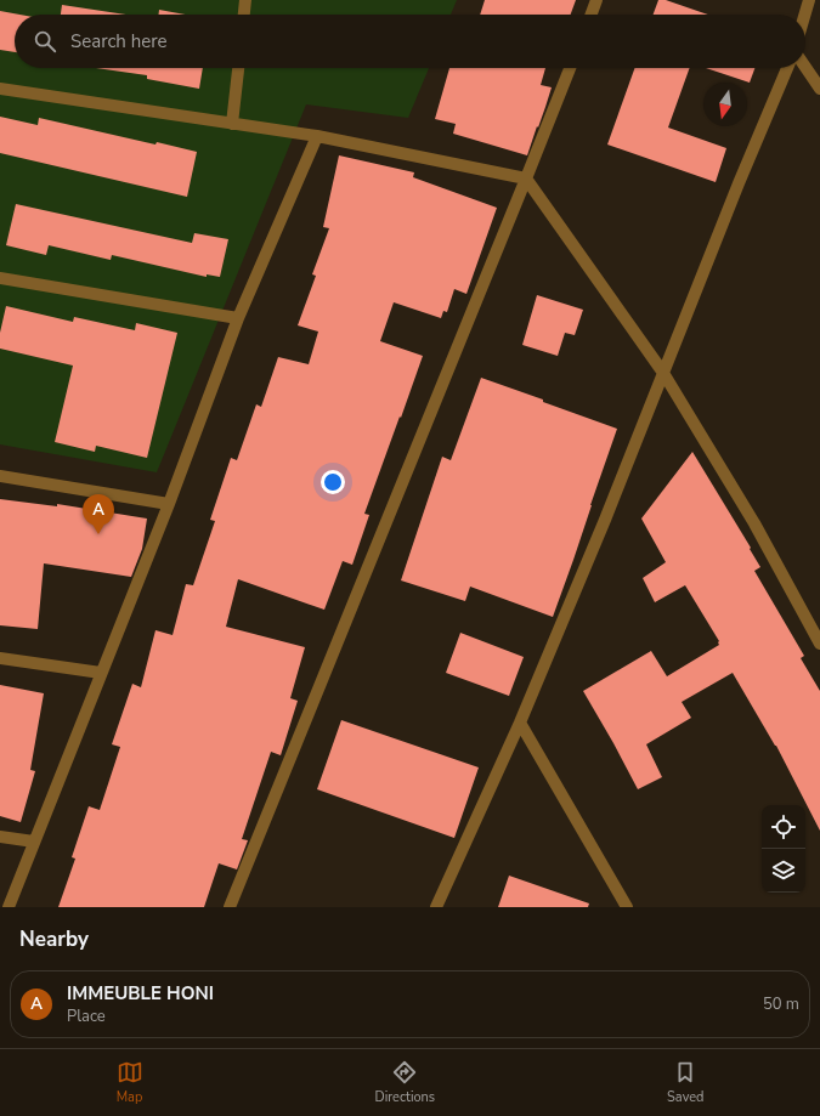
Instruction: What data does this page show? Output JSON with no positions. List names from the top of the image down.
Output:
{
  "north": "bottom",
  "page": {
    "search": "Search here",
    "pins": "A",
    "heading": "Nearby",
    "list": [
      {
        "mark": "A",
        "name": "IMMEUBLE HONI",
        "note": "Place",
        "value": "50 m"
      }
    ],
    "nav": ["Map", "Directions", "Saved"]
  }
}
